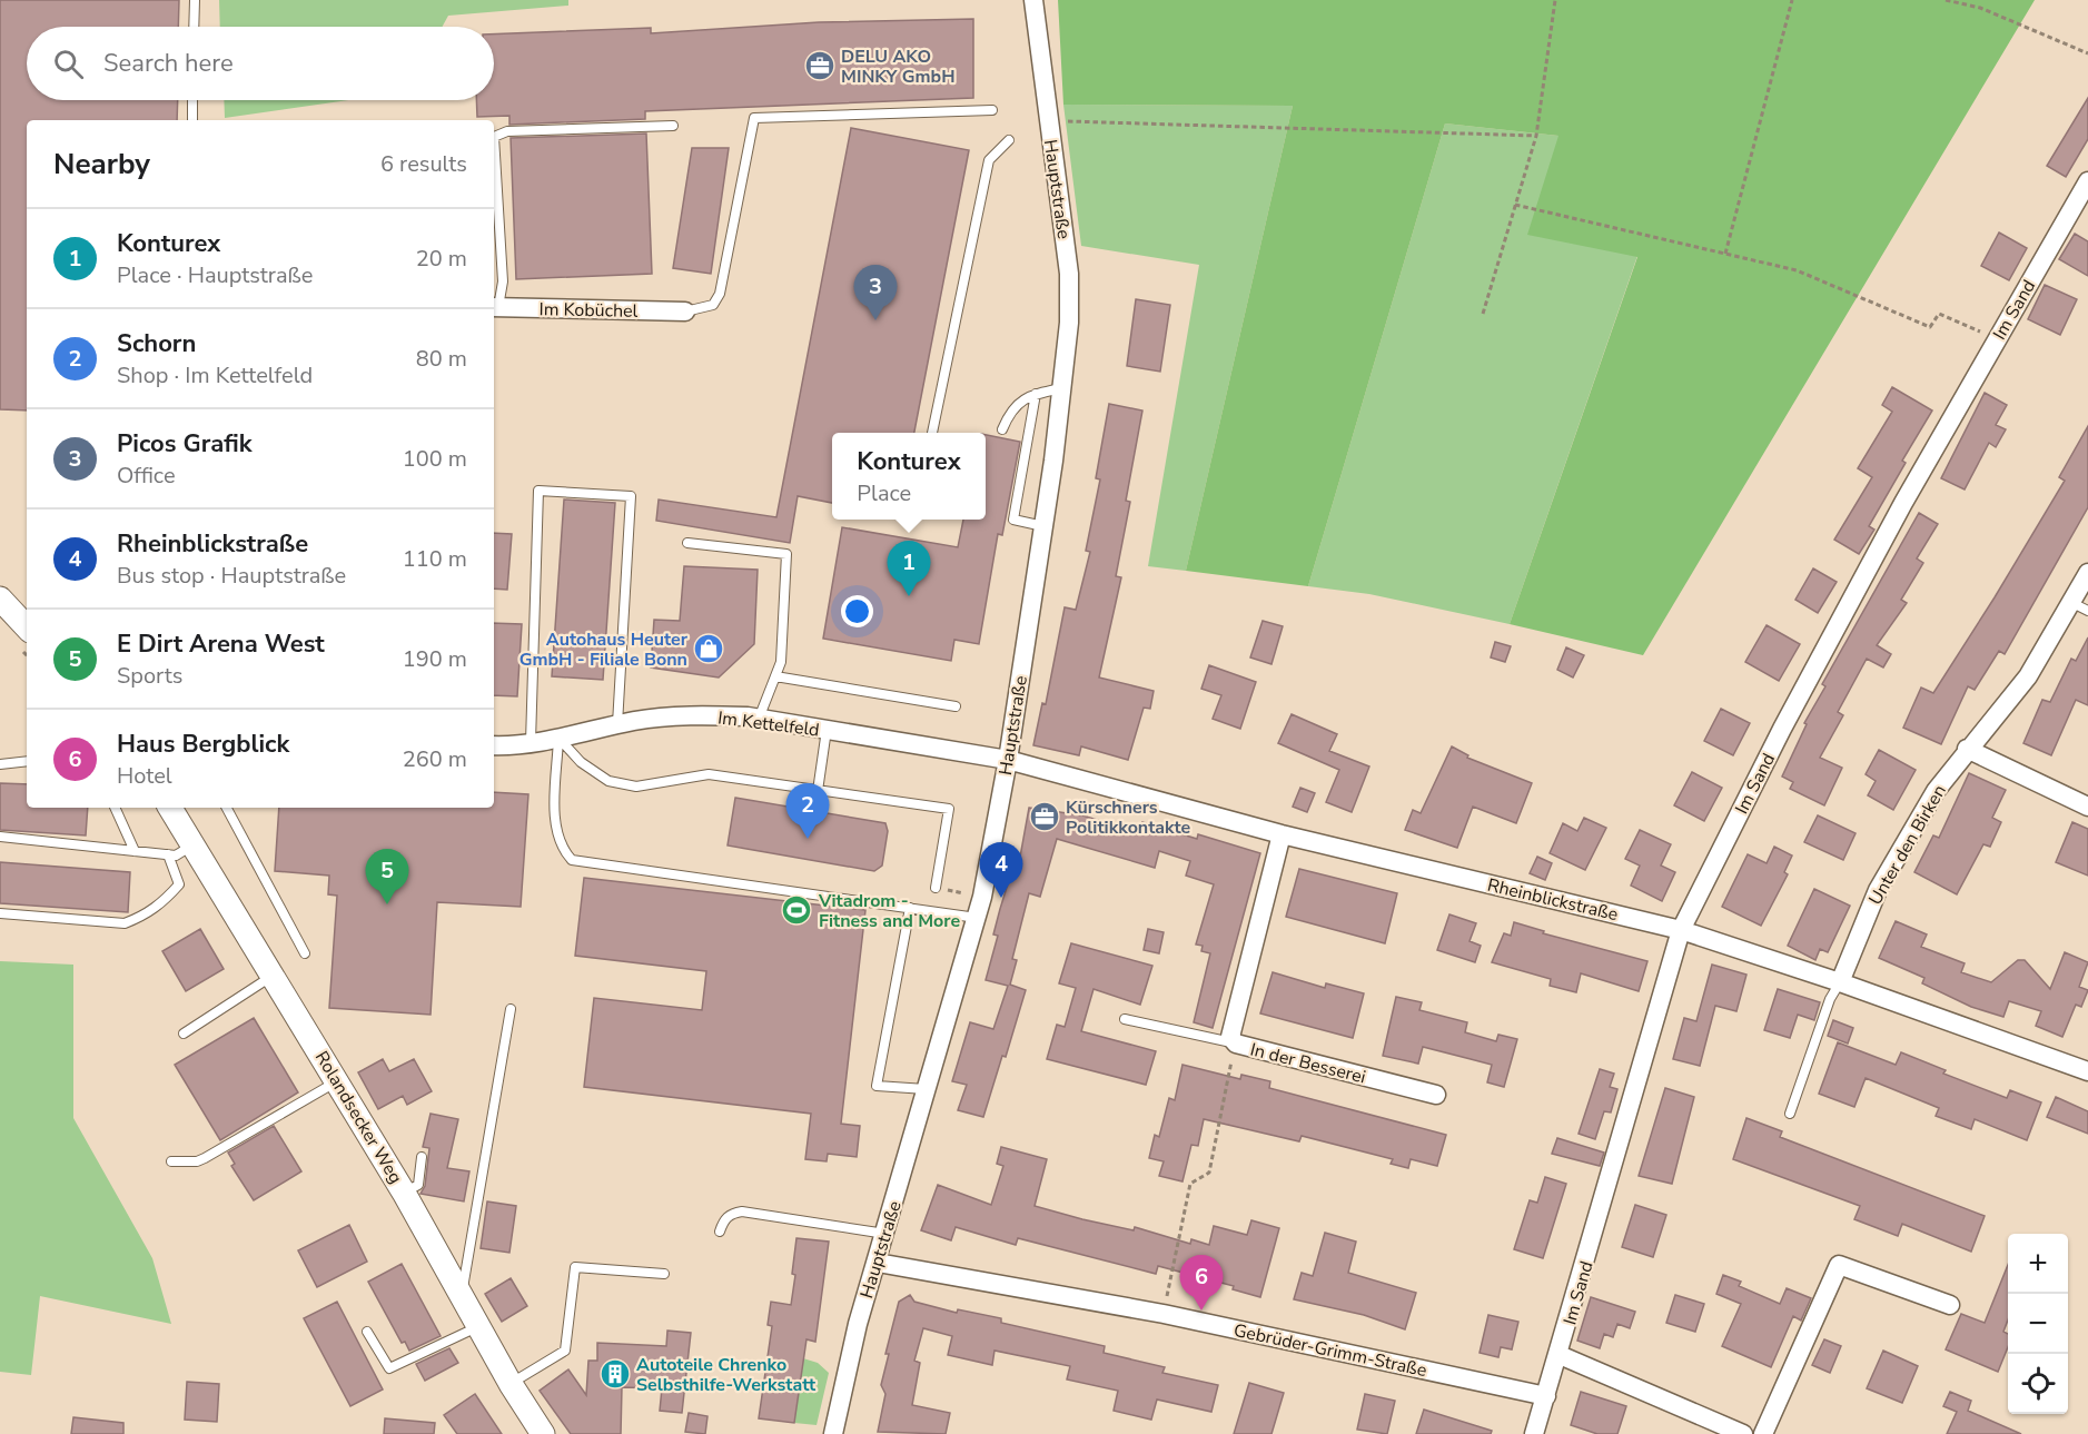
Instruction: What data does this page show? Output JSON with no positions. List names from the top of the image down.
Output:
{
  "streets": {
    "street": [
      "Hauptstraße",
      "Im Kobüchel",
      "Im Sand",
      "Im Kettelfeld",
      "Unter den Birken",
      "Rheinblickstraße",
      "In der Besserei",
      "Rolandsecker Weg",
      "Gebrüder-Grimm-Straße"
    ]
  },
  "crossings": [
    ["Hauptstraße", "Im Kettelfeld"],
    ["Hauptstraße", "Rheinblickstraße"],
    ["Hauptstraße", "Gebrüder-Grimm-Straße"],
    ["Im Sand", "Rheinblickstraße"],
    ["Im Sand", "Gebrüder-Grimm-Straße"],
    ["Im Kettelfeld", "Rheinblickstraße"],
    ["Unter den Birken", "Rheinblickstraße"],
    ["Rheinblickstraße", "In der Besserei"]
  ],
  "places": {
    "office": ["DELU AKO MINKY GmbH", "Kürschners Politikkontakte"],
    "shop": ["Autohaus Heuter GmbH - Filiale Bonn"],
    "sports": ["Vitadrom - Fitness and More"],
    "building": ["Autoteile Chrenko Selbsthilfe-Werkstatt"]
  },
  "page": {
    "search": "Search here",
    "heading": ["Nearby", "6 results"],
    "list": [
      {
        "mark": "1",
        "name": "Konturex",
        "note": "Place · Hauptstraße",
        "value": "20 m"
      },
      {
        "mark": "2",
        "name": "Schorn",
        "note": "Shop · Im Kettelfeld",
        "value": "80 m"
      },
      {
        "mark": "3",
        "name": "Picos Grafik",
        "note": "Office",
        "value": "100 m"
      },
      {
        "mark": "4",
        "name": "Rheinblickstraße",
        "note": "Bus stop · Hauptstraße",
        "value": "110 m"
      },
      {
        "mark": "5",
        "name": "E Dirt Arena West",
        "note": "Sports",
        "value": "190 m"
      },
      {
        "mark": "6",
        "name": "Haus Bergblick",
        "note": "Hotel",
        "value": "260 m"
      }
    ],
    "pins": [
      "3",
      "1",
      "2",
      "4",
      "5",
      "6"
    ],
    "popup": ["Konturex", "Place"],
    "map_buttons": ["+", "−"]
  }
}
